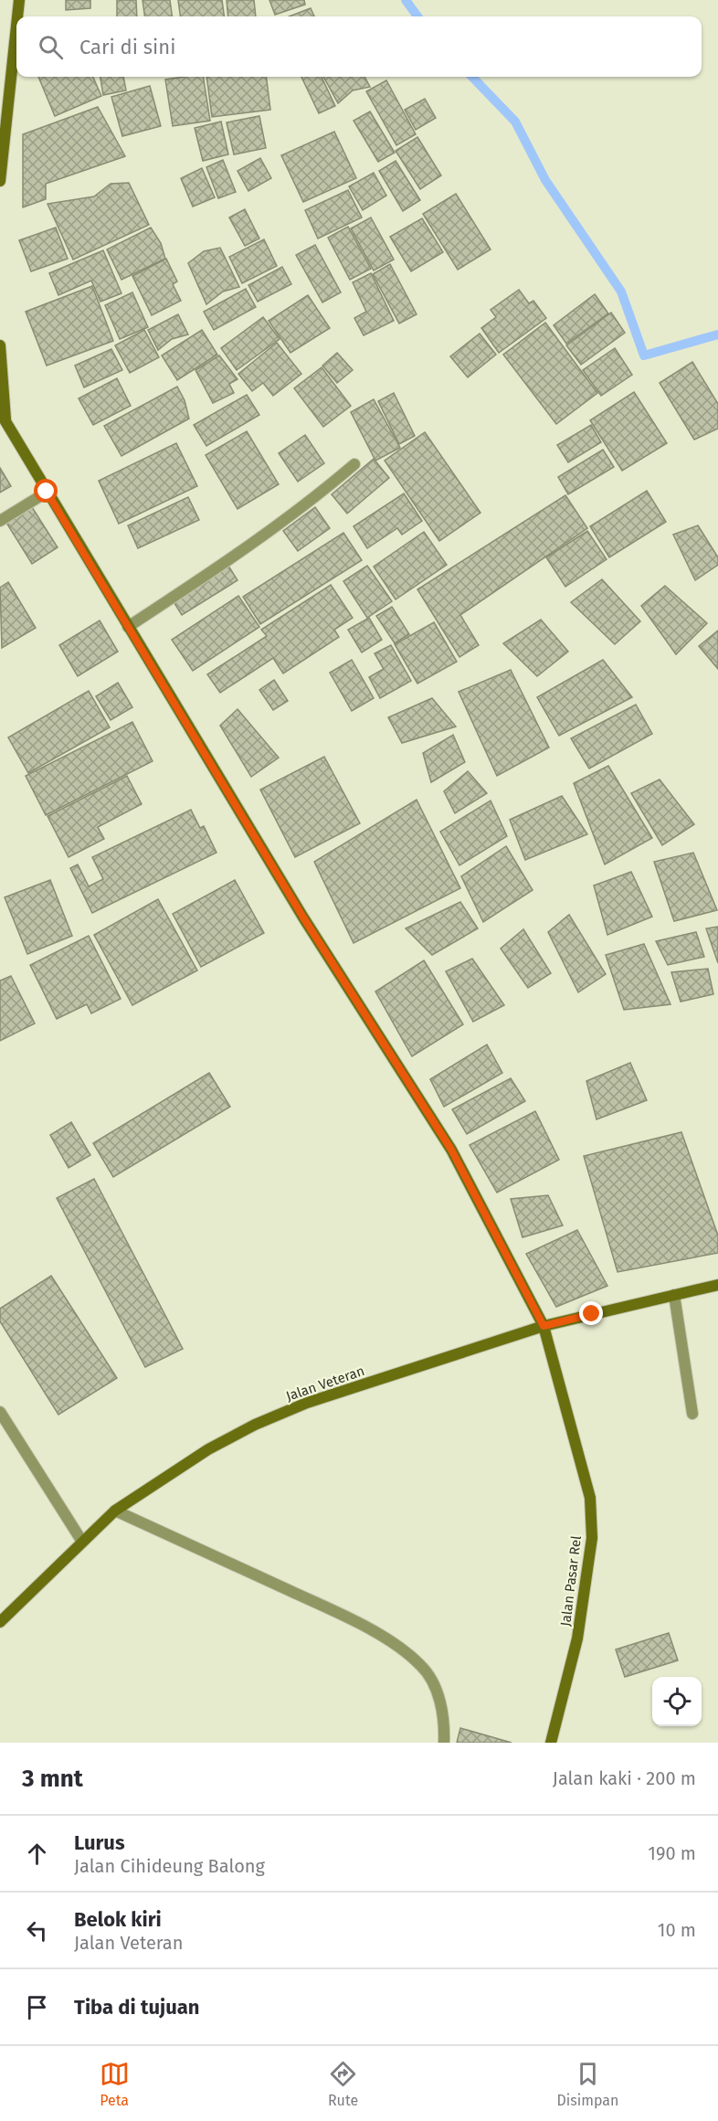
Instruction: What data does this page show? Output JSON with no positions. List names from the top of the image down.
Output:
{
  "streets": {
    "street": ["Jalan Veteran", "Jalan Pasar Rel"]
  },
  "crossings": [
    ["Jalan Veteran", "Jalan Pasar Rel"]
  ],
  "page": {
    "search": "Cari di sini",
    "heading": ["3 mnt", "Jalan kaki · 200 m"],
    "list": [
      ["Lurus", "Jalan Cihideung Balong", "190 m"],
      ["Belok kiri", "Jalan Veteran", "10 m"],
      "Tiba di tujuan"
    ],
    "nav": ["Peta", "Rute", "Disimpan"]
  }
}
